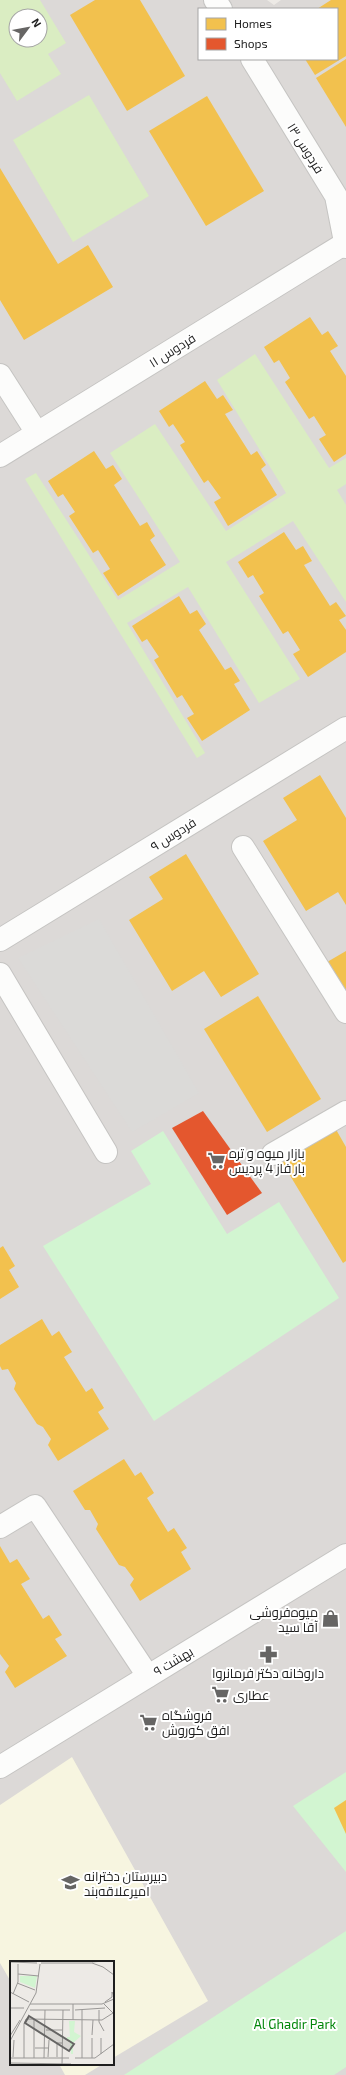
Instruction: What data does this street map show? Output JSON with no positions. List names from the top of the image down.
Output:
{
  "streets": {
    "street": [
      "فردوس ۱۳",
      "فردوس ۱۱",
      "فردوس ۹",
      "بهشت ۹"
    ]
  },
  "crossings": [
    ["فردوس ۱۳", "فردوس ۱۱"]
  ],
  "parks": ["Al Ghadir Park"],
  "places": {
    "supermarket": ["بازار میوه و تره بار فاز 4 پردیس", "عطاری", "فروشگاه افق کوروش"],
    "shop": ["میوه‌فروشی آقا سید"],
    "pharmacy": ["داروخانه دکتر فرمانروا"],
    "school or university": ["دبیرستان دخترانه امیرعلاقه‌بند"]
  },
  "legend": ["Homes", "Shops"],
  "north": "top right"
}
